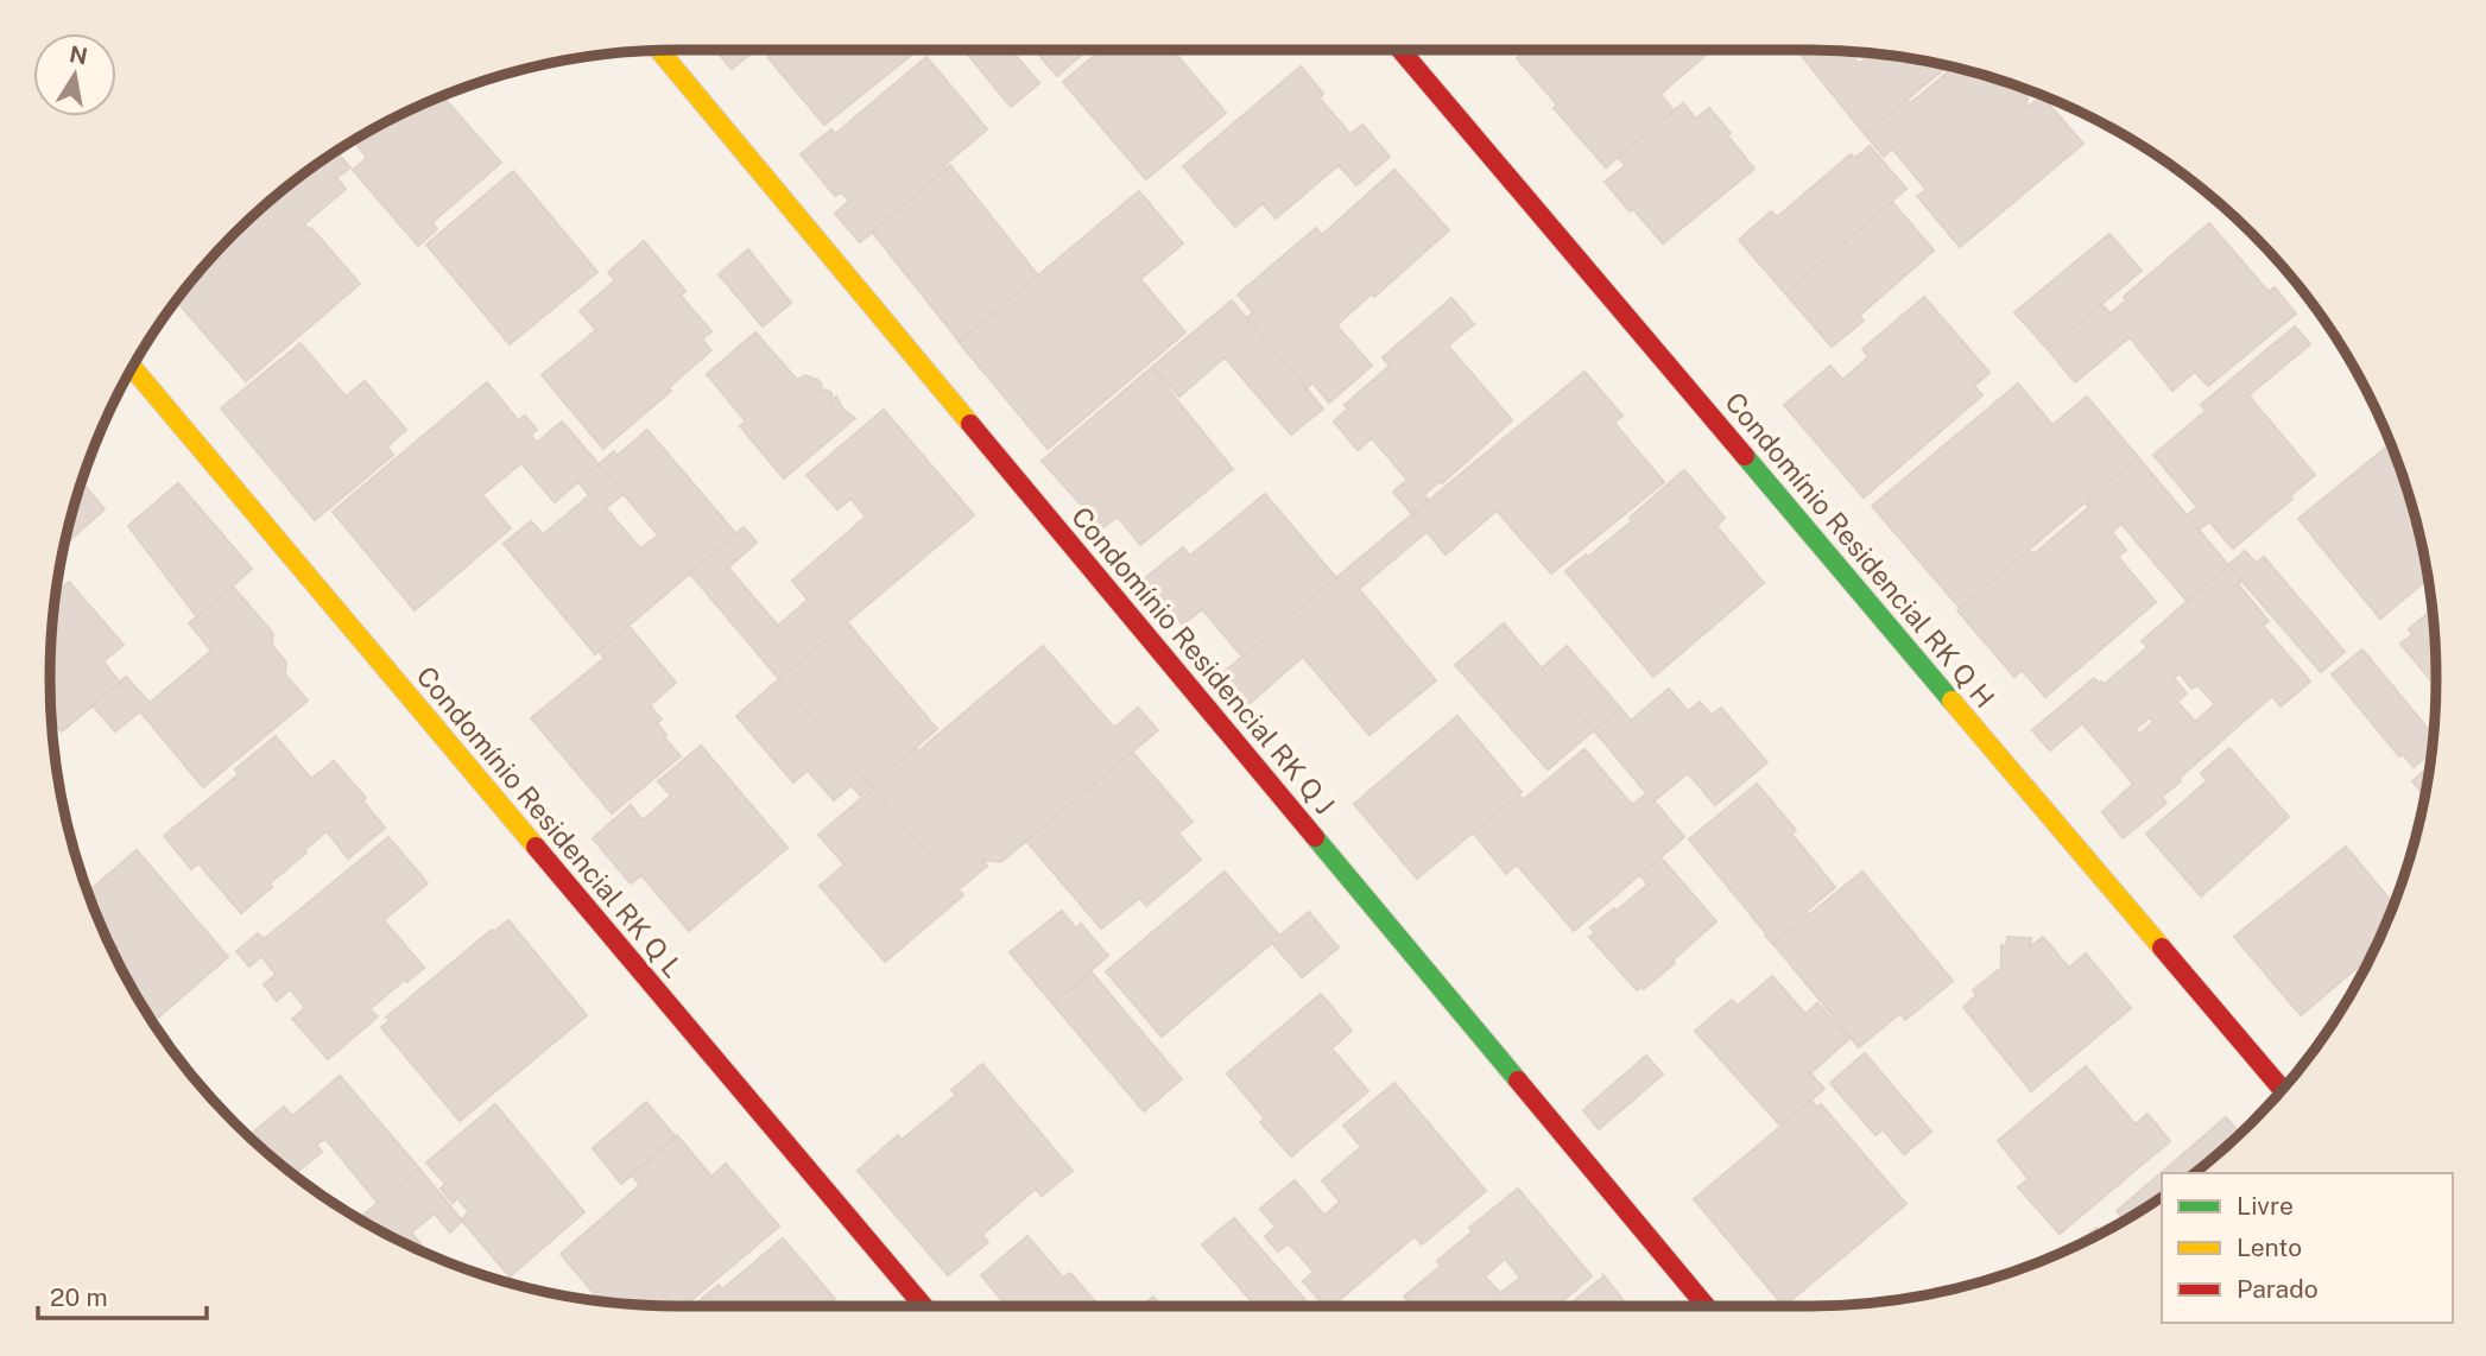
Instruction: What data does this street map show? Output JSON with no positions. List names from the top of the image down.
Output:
{
  "streets": {
    "street": ["Condomínio Residencial RK Q H", "Condomínio Residencial RK Q J", "Condomínio Residencial RK Q L"]
  },
  "legend": ["Livre", "Lento", "Parado"],
  "scale_bar": "20 m",
  "north": "top"
}
